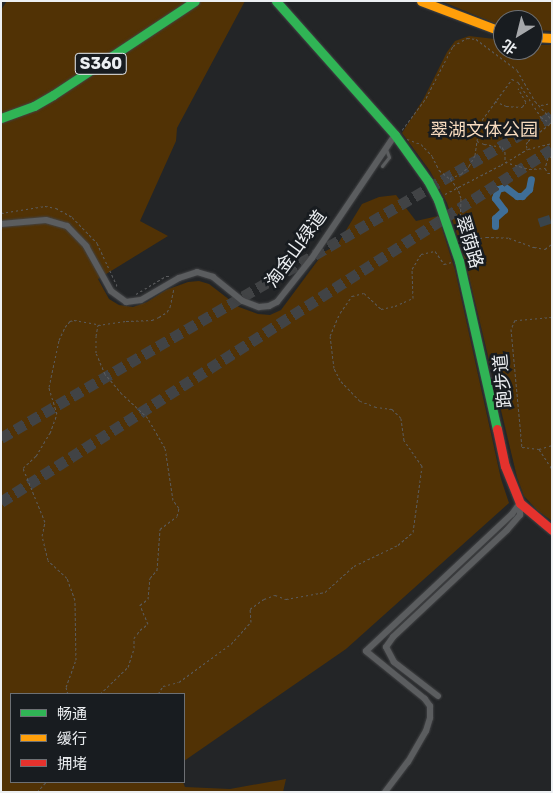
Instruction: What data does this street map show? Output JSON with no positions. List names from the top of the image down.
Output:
{
  "streets": {
    "street": ["S360", "翠荫路", "淘金山绿道"],
    "path": ["跑步道"]
  },
  "crossings": [
    ["翠荫路", "淘金山绿道"]
  ],
  "parks": ["翠湖文体公园"],
  "legend": ["畅通", "缓行", "拥堵"],
  "north": "bottom left"
}
